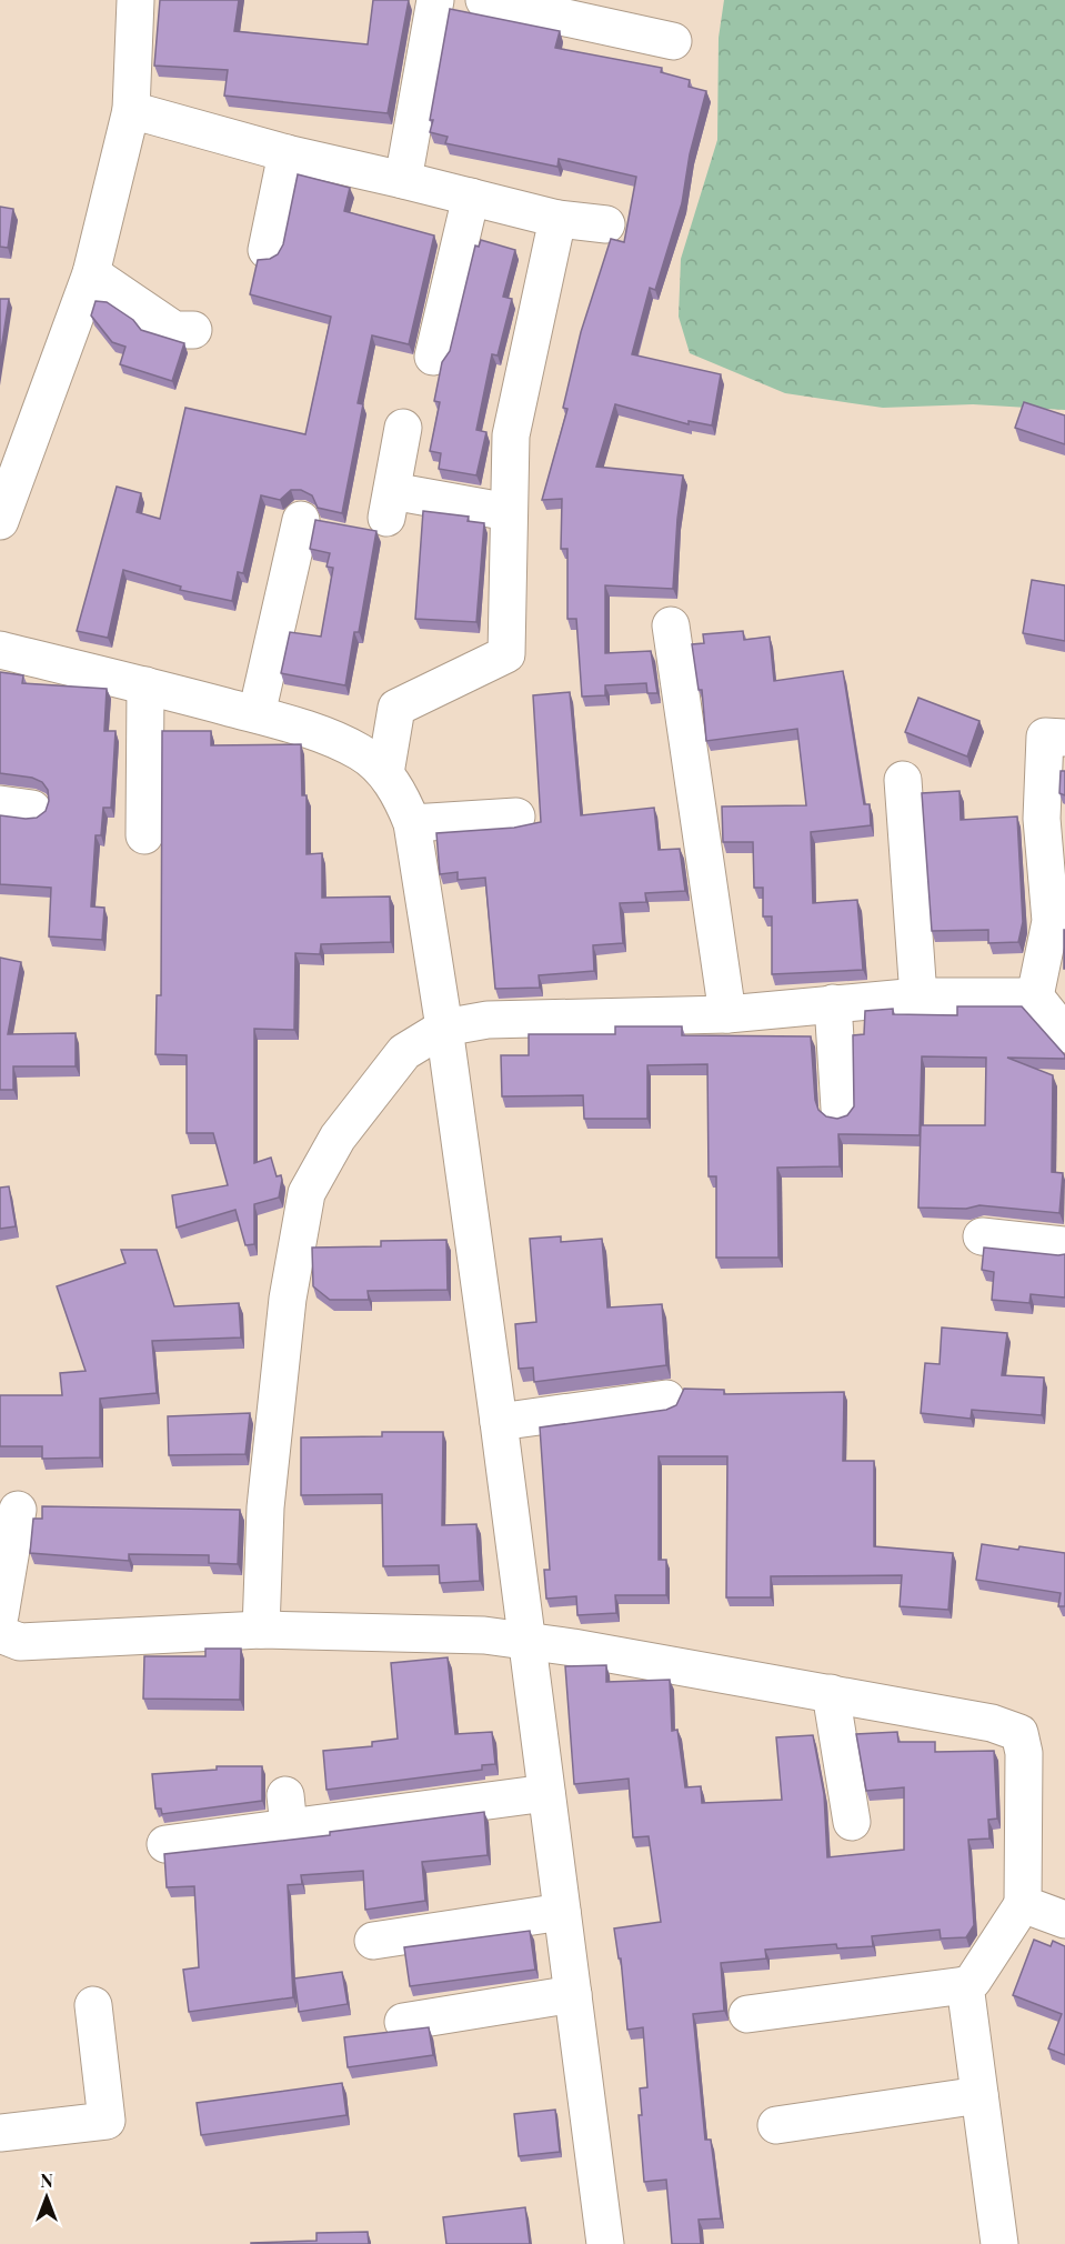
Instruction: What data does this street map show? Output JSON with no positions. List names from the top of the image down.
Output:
{
  "north": "top"
}
